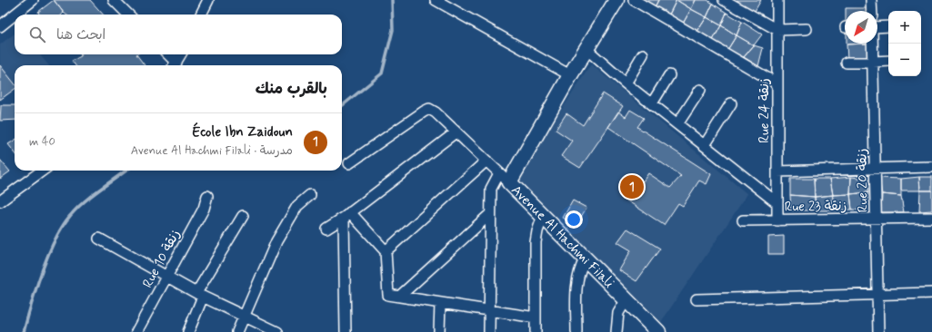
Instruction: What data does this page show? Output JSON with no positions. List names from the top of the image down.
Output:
{
  "streets": {
    "street": [
      "Rue 24 زنقة",
      "Rue 20 زنقة",
      "Rue 23 زنقة",
      "Avenue Al Hachmi Filali",
      "Rue 10 زنقة"
    ]
  },
  "crossings": [
    ["Rue 24 زنقة", "Rue 23 زنقة"],
    ["Rue 20 زنقة", "Rue 23 زنقة"]
  ],
  "north": "bottom left",
  "page": {
    "map_buttons": ["+", "−"],
    "search": "ابحث هنا",
    "heading": "بالقرب منك",
    "list": [
      {
        "mark": "1",
        "name": "École Ibn Zaidoun",
        "note": "مدرسة · Avenue Al Hachmi Filali",
        "value": "40 m"
      }
    ],
    "pins": "1"
  }
}
